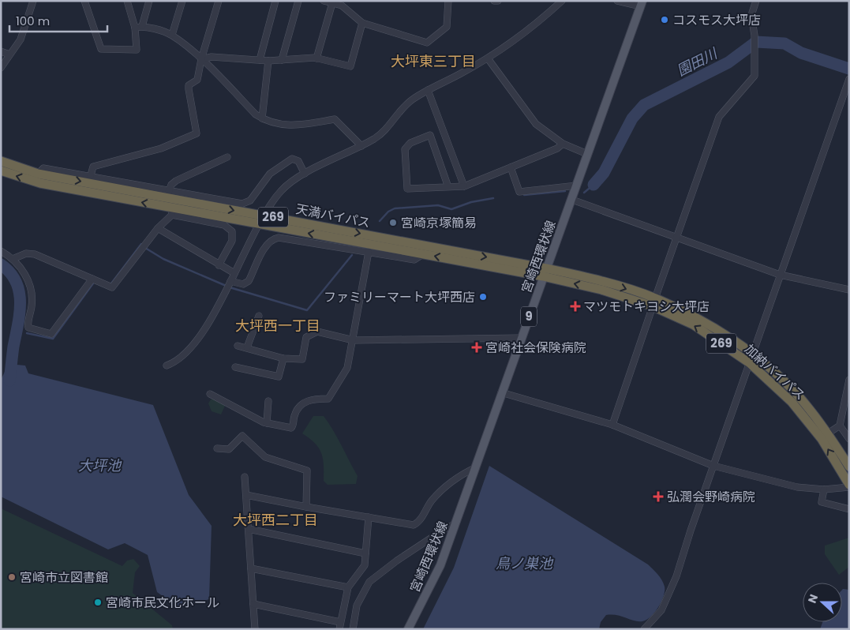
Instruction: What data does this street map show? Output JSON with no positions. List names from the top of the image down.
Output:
{
  "streets": {
    "highway": ["天満バイパス", "269", "加納バイパス"],
    "main road": ["宮崎西環状線", "9"]
  },
  "crossings": [
    ["天満バイパス", "宮崎西環状線"],
    ["天満バイパス", "加納バイパス"],
    ["宮崎西環状線", "加納バイパス"]
  ],
  "districts": ["大坪東三丁目", "大坪西一丁目", "大坪西二丁目"],
  "water": ["園田川", "大坪池", "鳥ノ巣池"],
  "places": {
    "other": [
      "コスモス大坪店",
      "宮崎京塚簡易",
      "ファミリーマート大坪西店",
      "宮崎市立図書館",
      "宮崎市民文化ホール"
    ],
    "health": ["マツモトキヨシ大坪店", "宮崎社会保険病院", "弘潤会野崎病院"]
  },
  "scale_bar": "100 m",
  "north": "left"
}
